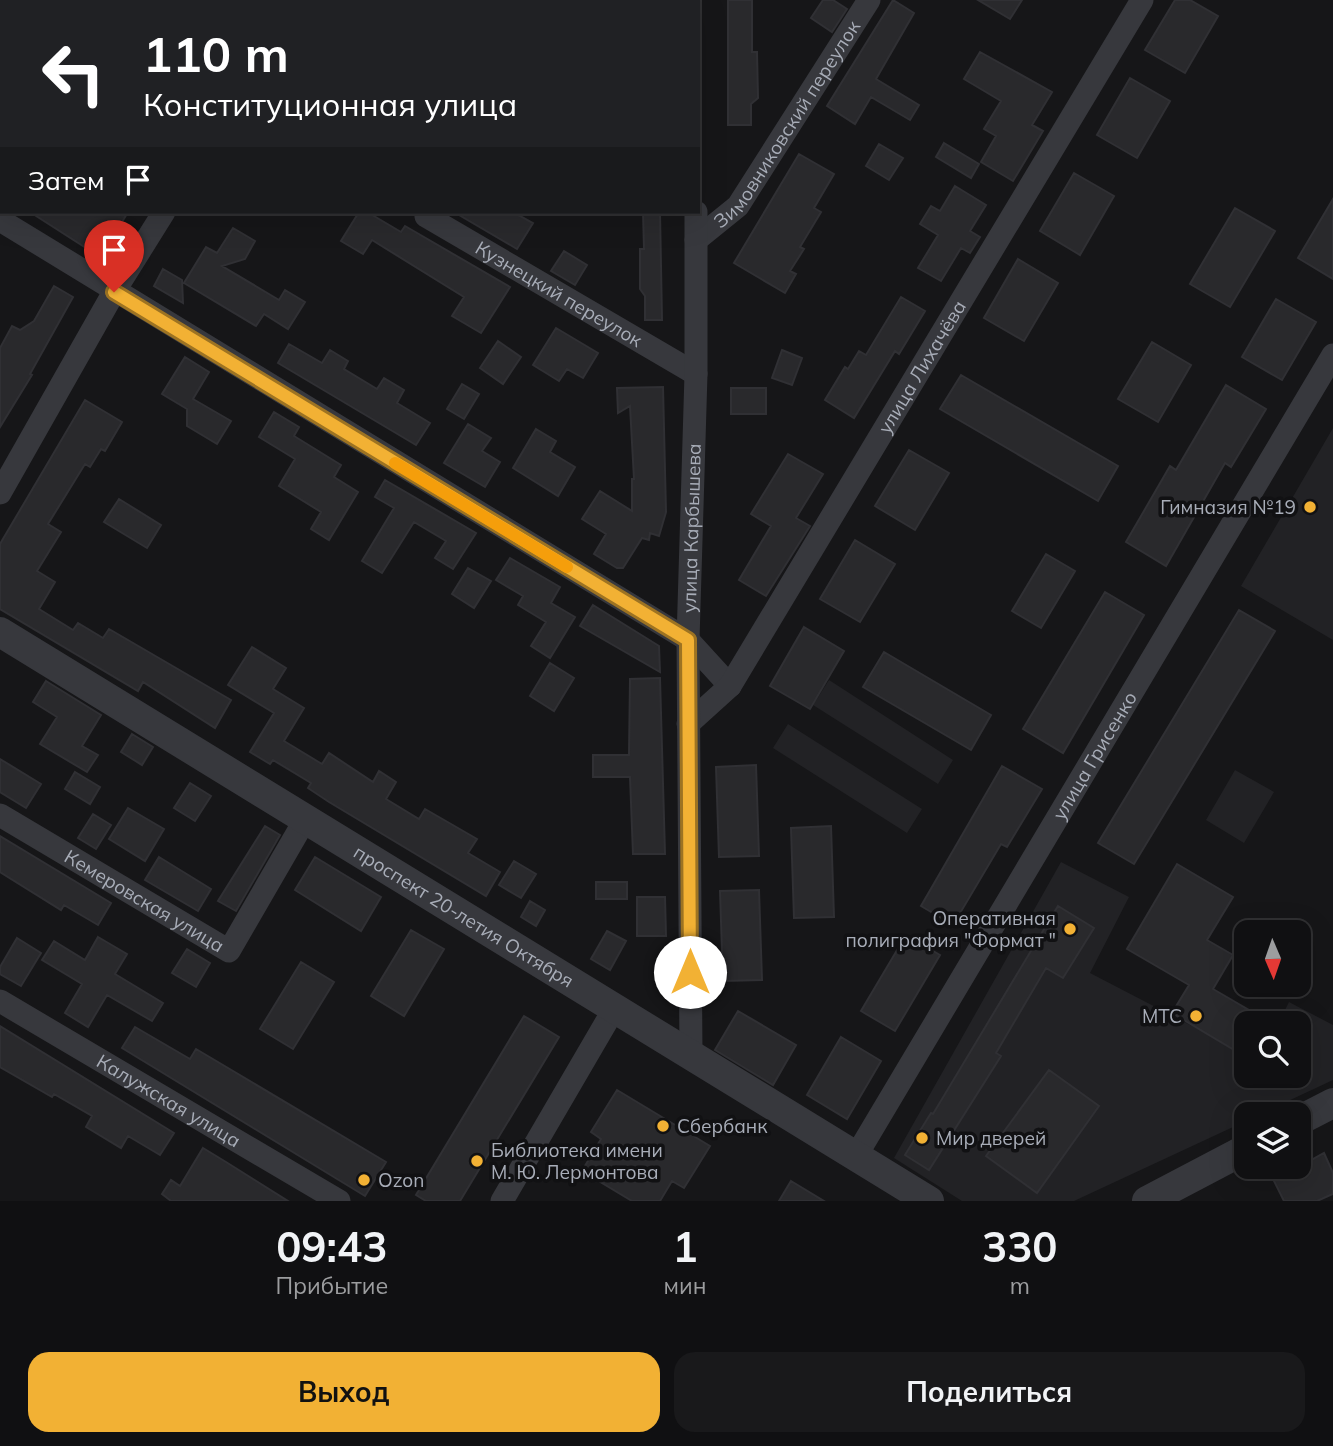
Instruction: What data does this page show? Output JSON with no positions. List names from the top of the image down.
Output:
{
  "streets": {
    "street": [
      "Зимовниковский переулок",
      "Кузнецкий переулок",
      "улица Лихачёва",
      "улица Карбышева",
      "улица Грисенко",
      "Кемеровская улица",
      "проспект 20-летия Октября",
      "Калужская улица"
    ]
  },
  "crossings": [
    ["Зимовниковский переулок", "улица Карбышева"],
    ["Кузнецкий переулок", "улица Карбышева"],
    ["улица Лихачёва", "улица Карбышева"],
    ["улица Карбышева", "проспект 20-летия Октября"],
    ["улица Грисенко", "проспект 20-летия Октября"],
    ["Кемеровская улица", "проспект 20-летия Октября"]
  ],
  "places": [
    "Гимназия №19",
    "Оперативная полиграфия \"Формат \"",
    "МТС",
    "Сбербанк",
    "Мир дверей",
    "Библиотека имени М. Ю. Лермонтова",
    "Ozon"
  ],
  "north": "bottom",
  "page": {
    "turn": ["110 m", "Конституционная улица"],
    "then": "Затем",
    "eta": [
      "09:43",
      "Прибытие",
      "1",
      "мин",
      "330",
      "m"
    ],
    "buttons": ["Выход", "Поделиться"]
  }
}
